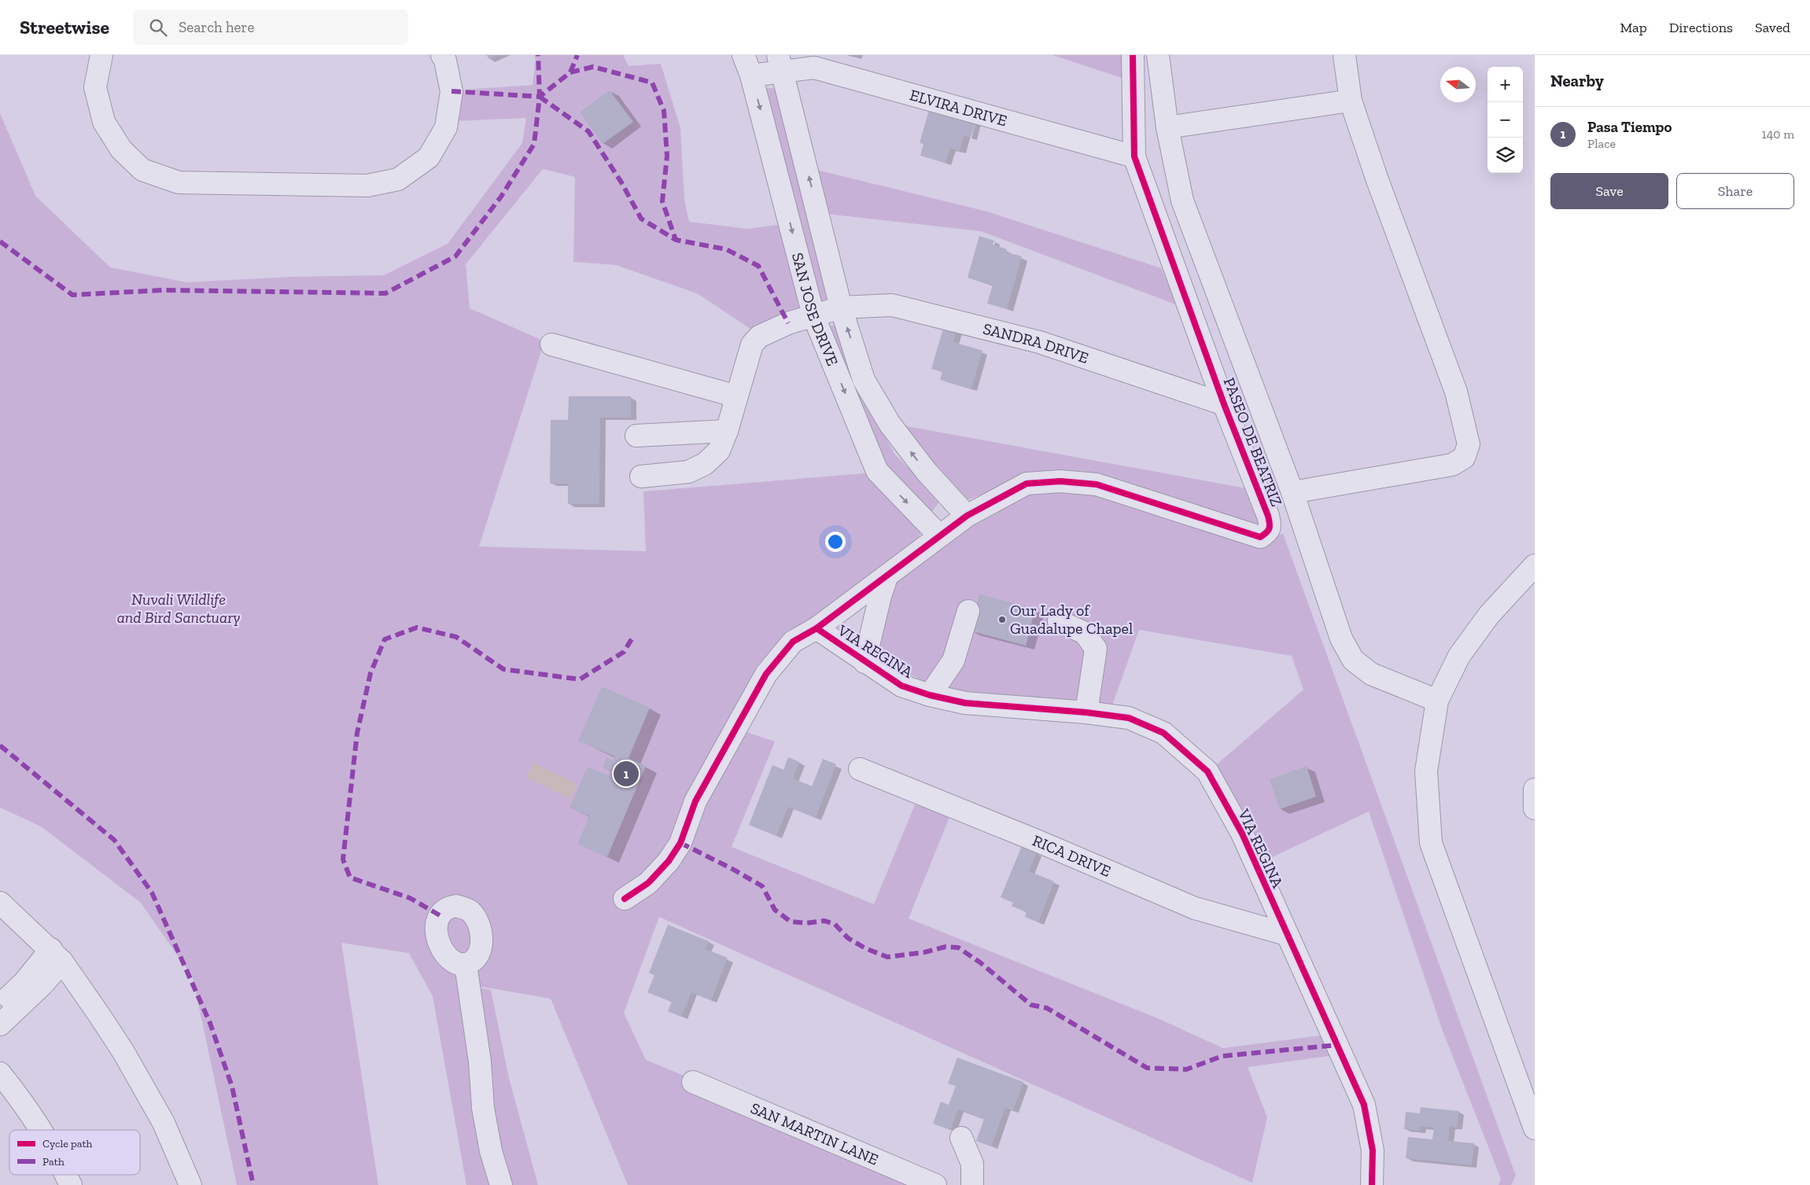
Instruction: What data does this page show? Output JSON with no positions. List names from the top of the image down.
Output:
{
  "streets": {
    "street": [
      "ELVIRA DRIVE",
      "SAN JOSE DRIVE",
      "SANDRA DRIVE",
      "PASEO DE BEATRIZ",
      "VIA REGINA",
      "RICA DRIVE",
      "SAN MARTIN LANE"
    ]
  },
  "crossings": [
    ["ELVIRA DRIVE", "SAN JOSE DRIVE"],
    ["ELVIRA DRIVE", "PASEO DE BEATRIZ"],
    ["SAN JOSE DRIVE", "SANDRA DRIVE"],
    ["SAN JOSE DRIVE", "PASEO DE BEATRIZ"],
    ["SANDRA DRIVE", "PASEO DE BEATRIZ"],
    ["VIA REGINA", "RICA DRIVE"]
  ],
  "parks": ["Nuvali Wildlife and Bird Sanctuary"],
  "places": ["Our Lady of Guadalupe Chapel"],
  "legend": ["Cycle path", "Path"],
  "north": "left",
  "page": {
    "header": "Streetwise",
    "search": "Search here",
    "nav": ["Map", "Directions", "Saved"],
    "heading": "Nearby",
    "map_buttons": ["+", "−"],
    "list": [
      {
        "mark": "1",
        "name": "Pasa Tiempo",
        "note": "Place",
        "value": "140 m"
      }
    ],
    "buttons": ["Save", "Share"],
    "pins": "1"
  }
}
